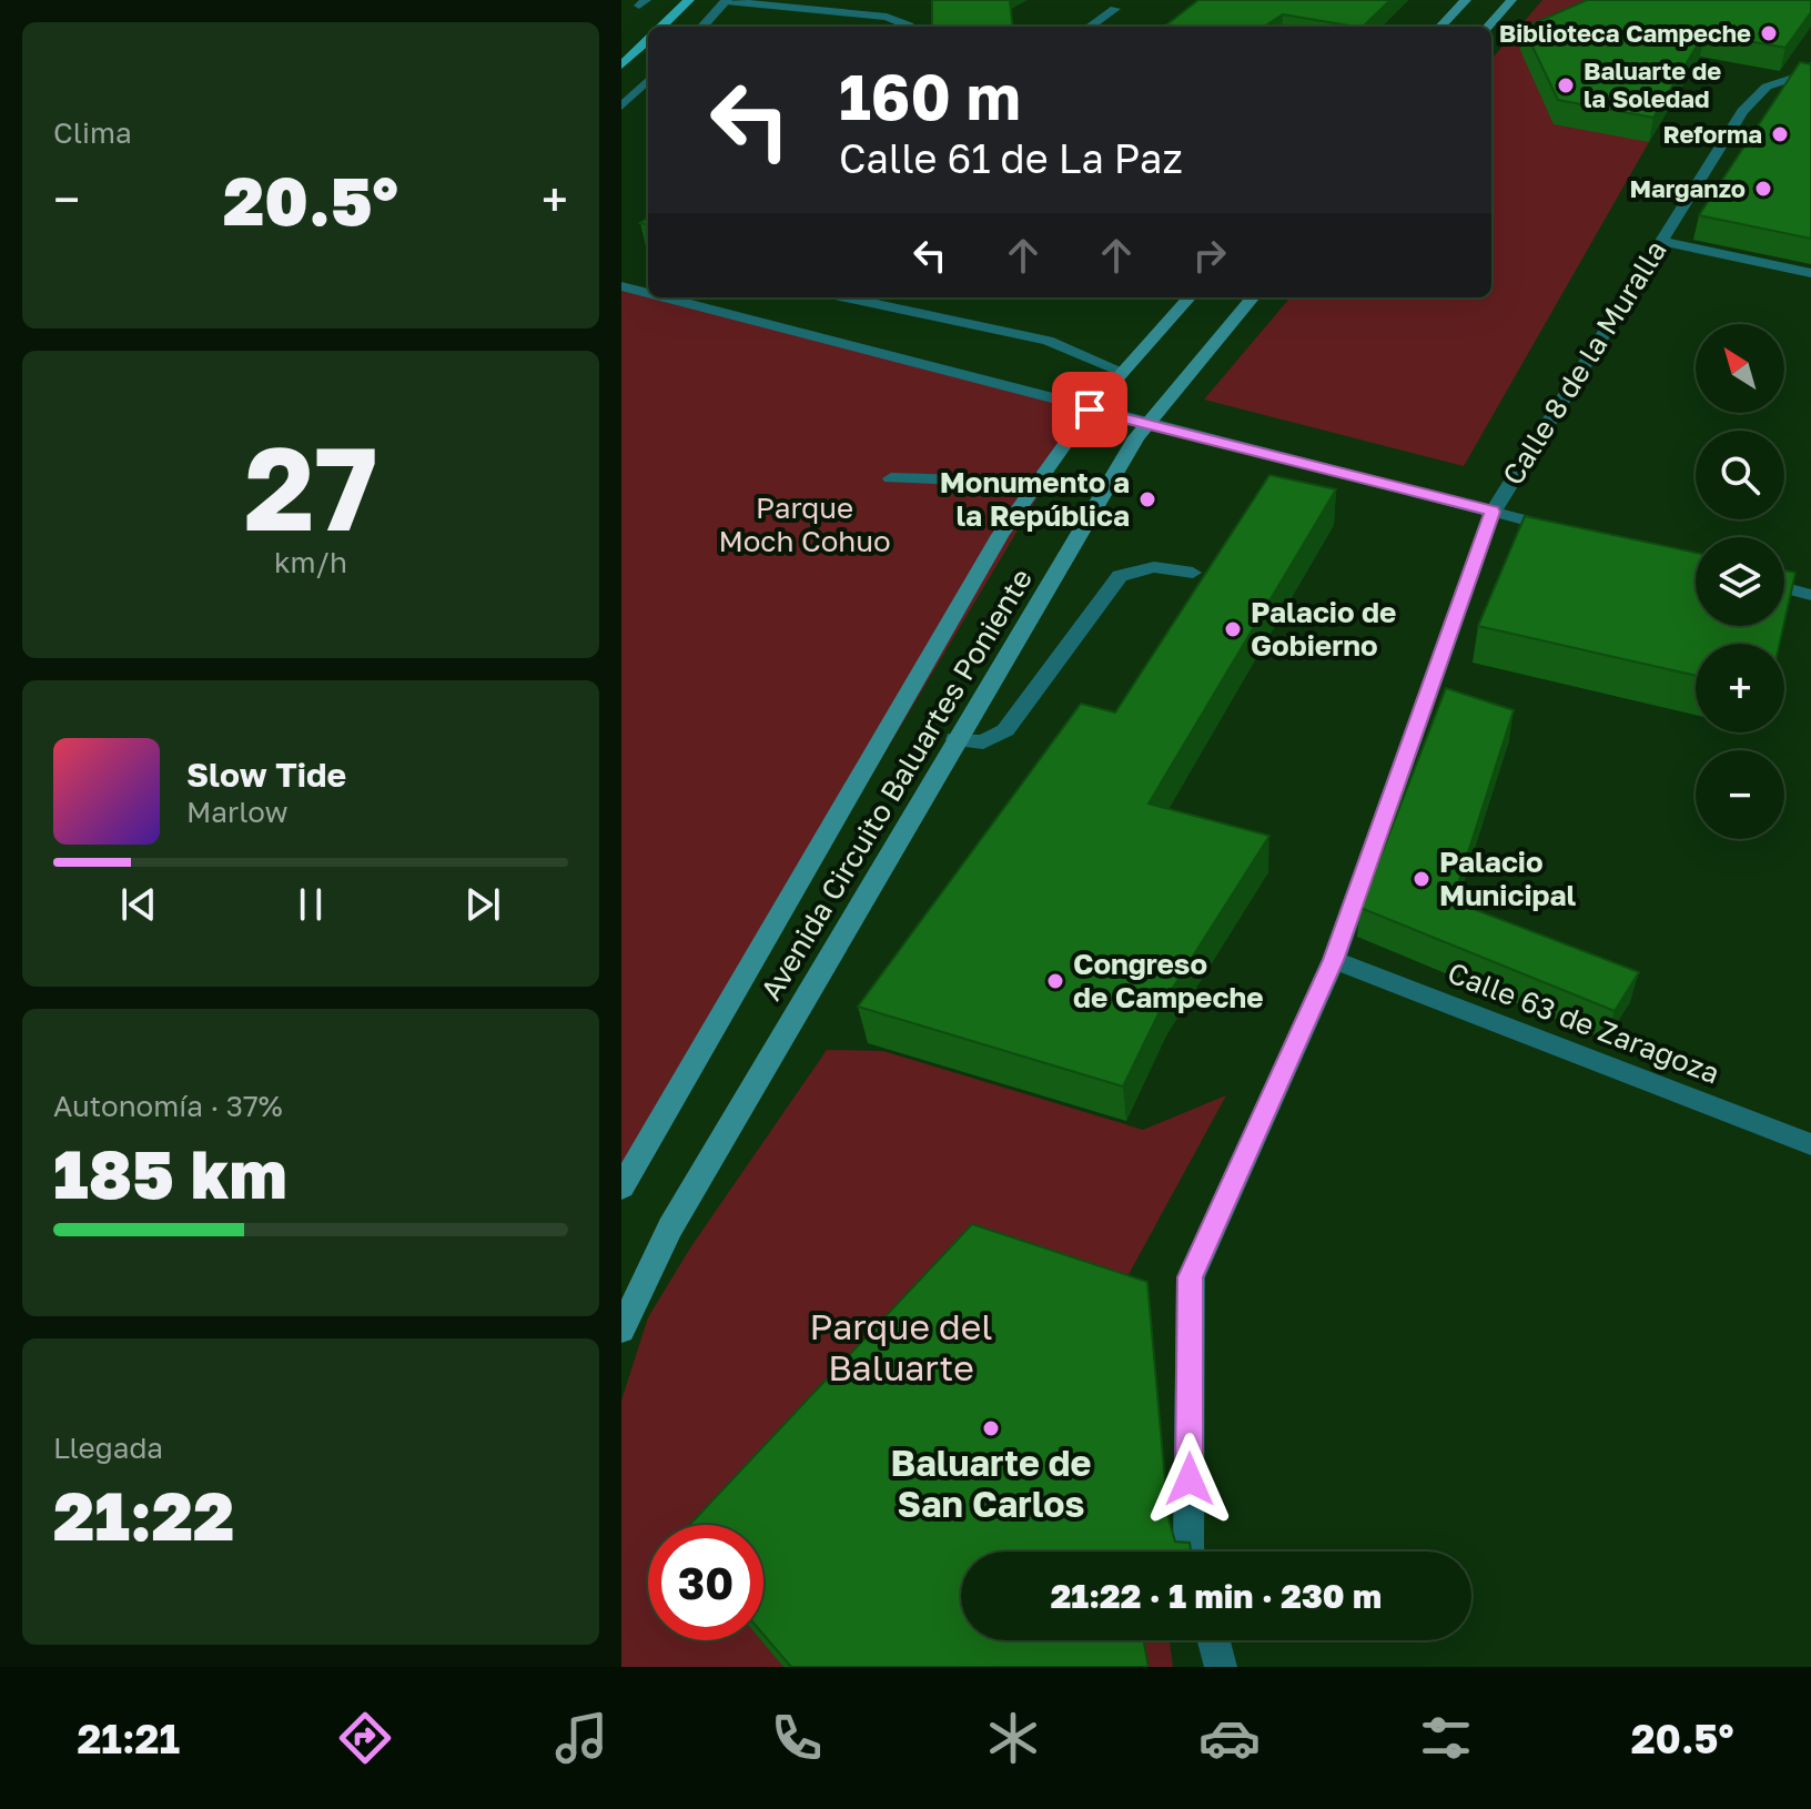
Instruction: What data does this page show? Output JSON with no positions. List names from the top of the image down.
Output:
{
  "streets": {
    "main road": ["Avenida Circuito Baluartes Poniente"],
    "street": ["Calle 8 de la Muralla", "Calle 63 de Zaragoza"]
  },
  "crossings": [
    ["Calle 8 de la Muralla", "Calle 63 de Zaragoza"]
  ],
  "parks": ["Parque Moch Cohuo", "Parque del Baluarte"],
  "places": [
    "Biblioteca Campeche",
    "Baluarte de la Soledad",
    "Reforma",
    "Marganzo",
    "Monumento a la República",
    "Palacio de Gobierno",
    "Palacio Municipal",
    "Congreso de Campeche",
    "Baluarte de San Carlos"
  ],
  "north": "top left",
  "page": {
    "tile": [
      "Clima",
      ["27", "km/h"],
      ["Autonomía · 37%", "185 km"],
      ["Llegada", "21:22"]
    ],
    "turn": ["160 m", "Calle 61 de La Paz"],
    "heat": ["−", "20.5°", "+"],
    "map_buttons": ["+", "−"],
    "song": ["Slow Tide", "Marlow"],
    "limit": "30",
    "trip": "21:22 · 1 min · 230 m",
    "tabs": ["21:21", "20.5°"]
  }
}
